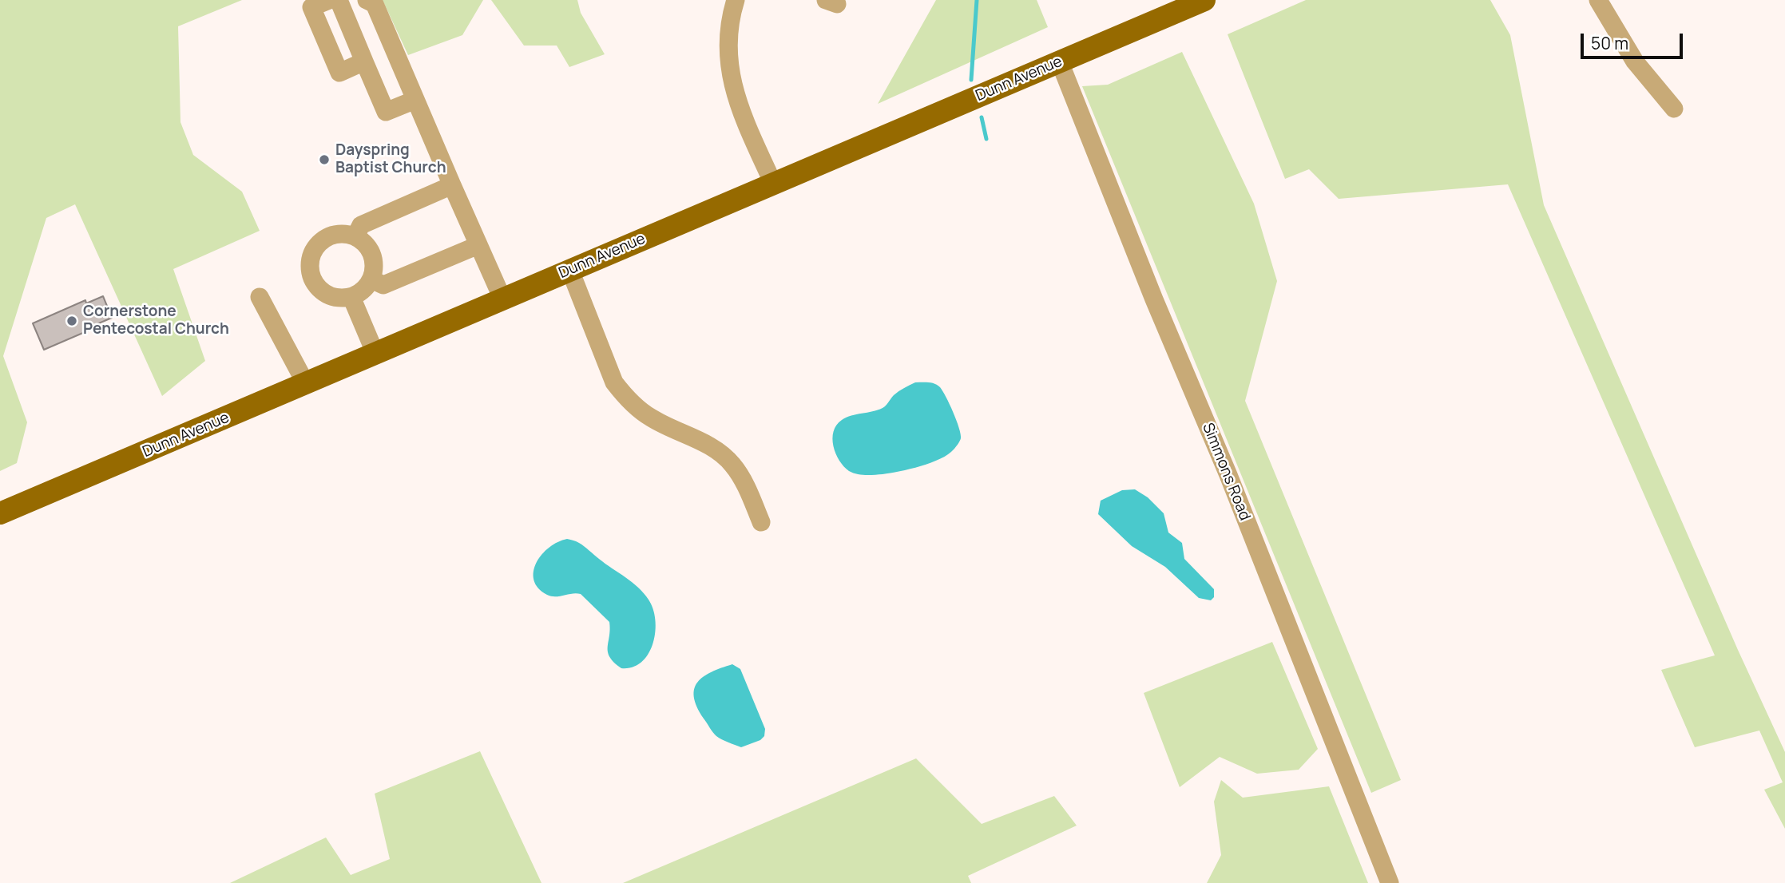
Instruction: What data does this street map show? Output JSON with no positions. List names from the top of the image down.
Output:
{
  "streets": {
    "main road": ["Dunn Avenue"],
    "street": ["Simmons Road"]
  },
  "crossings": [
    ["Dunn Avenue", "Simmons Road"]
  ],
  "places": ["Dayspring Baptist Church", "Cornerstone Pentecostal Church"],
  "scale_bar": "50 m"
}
